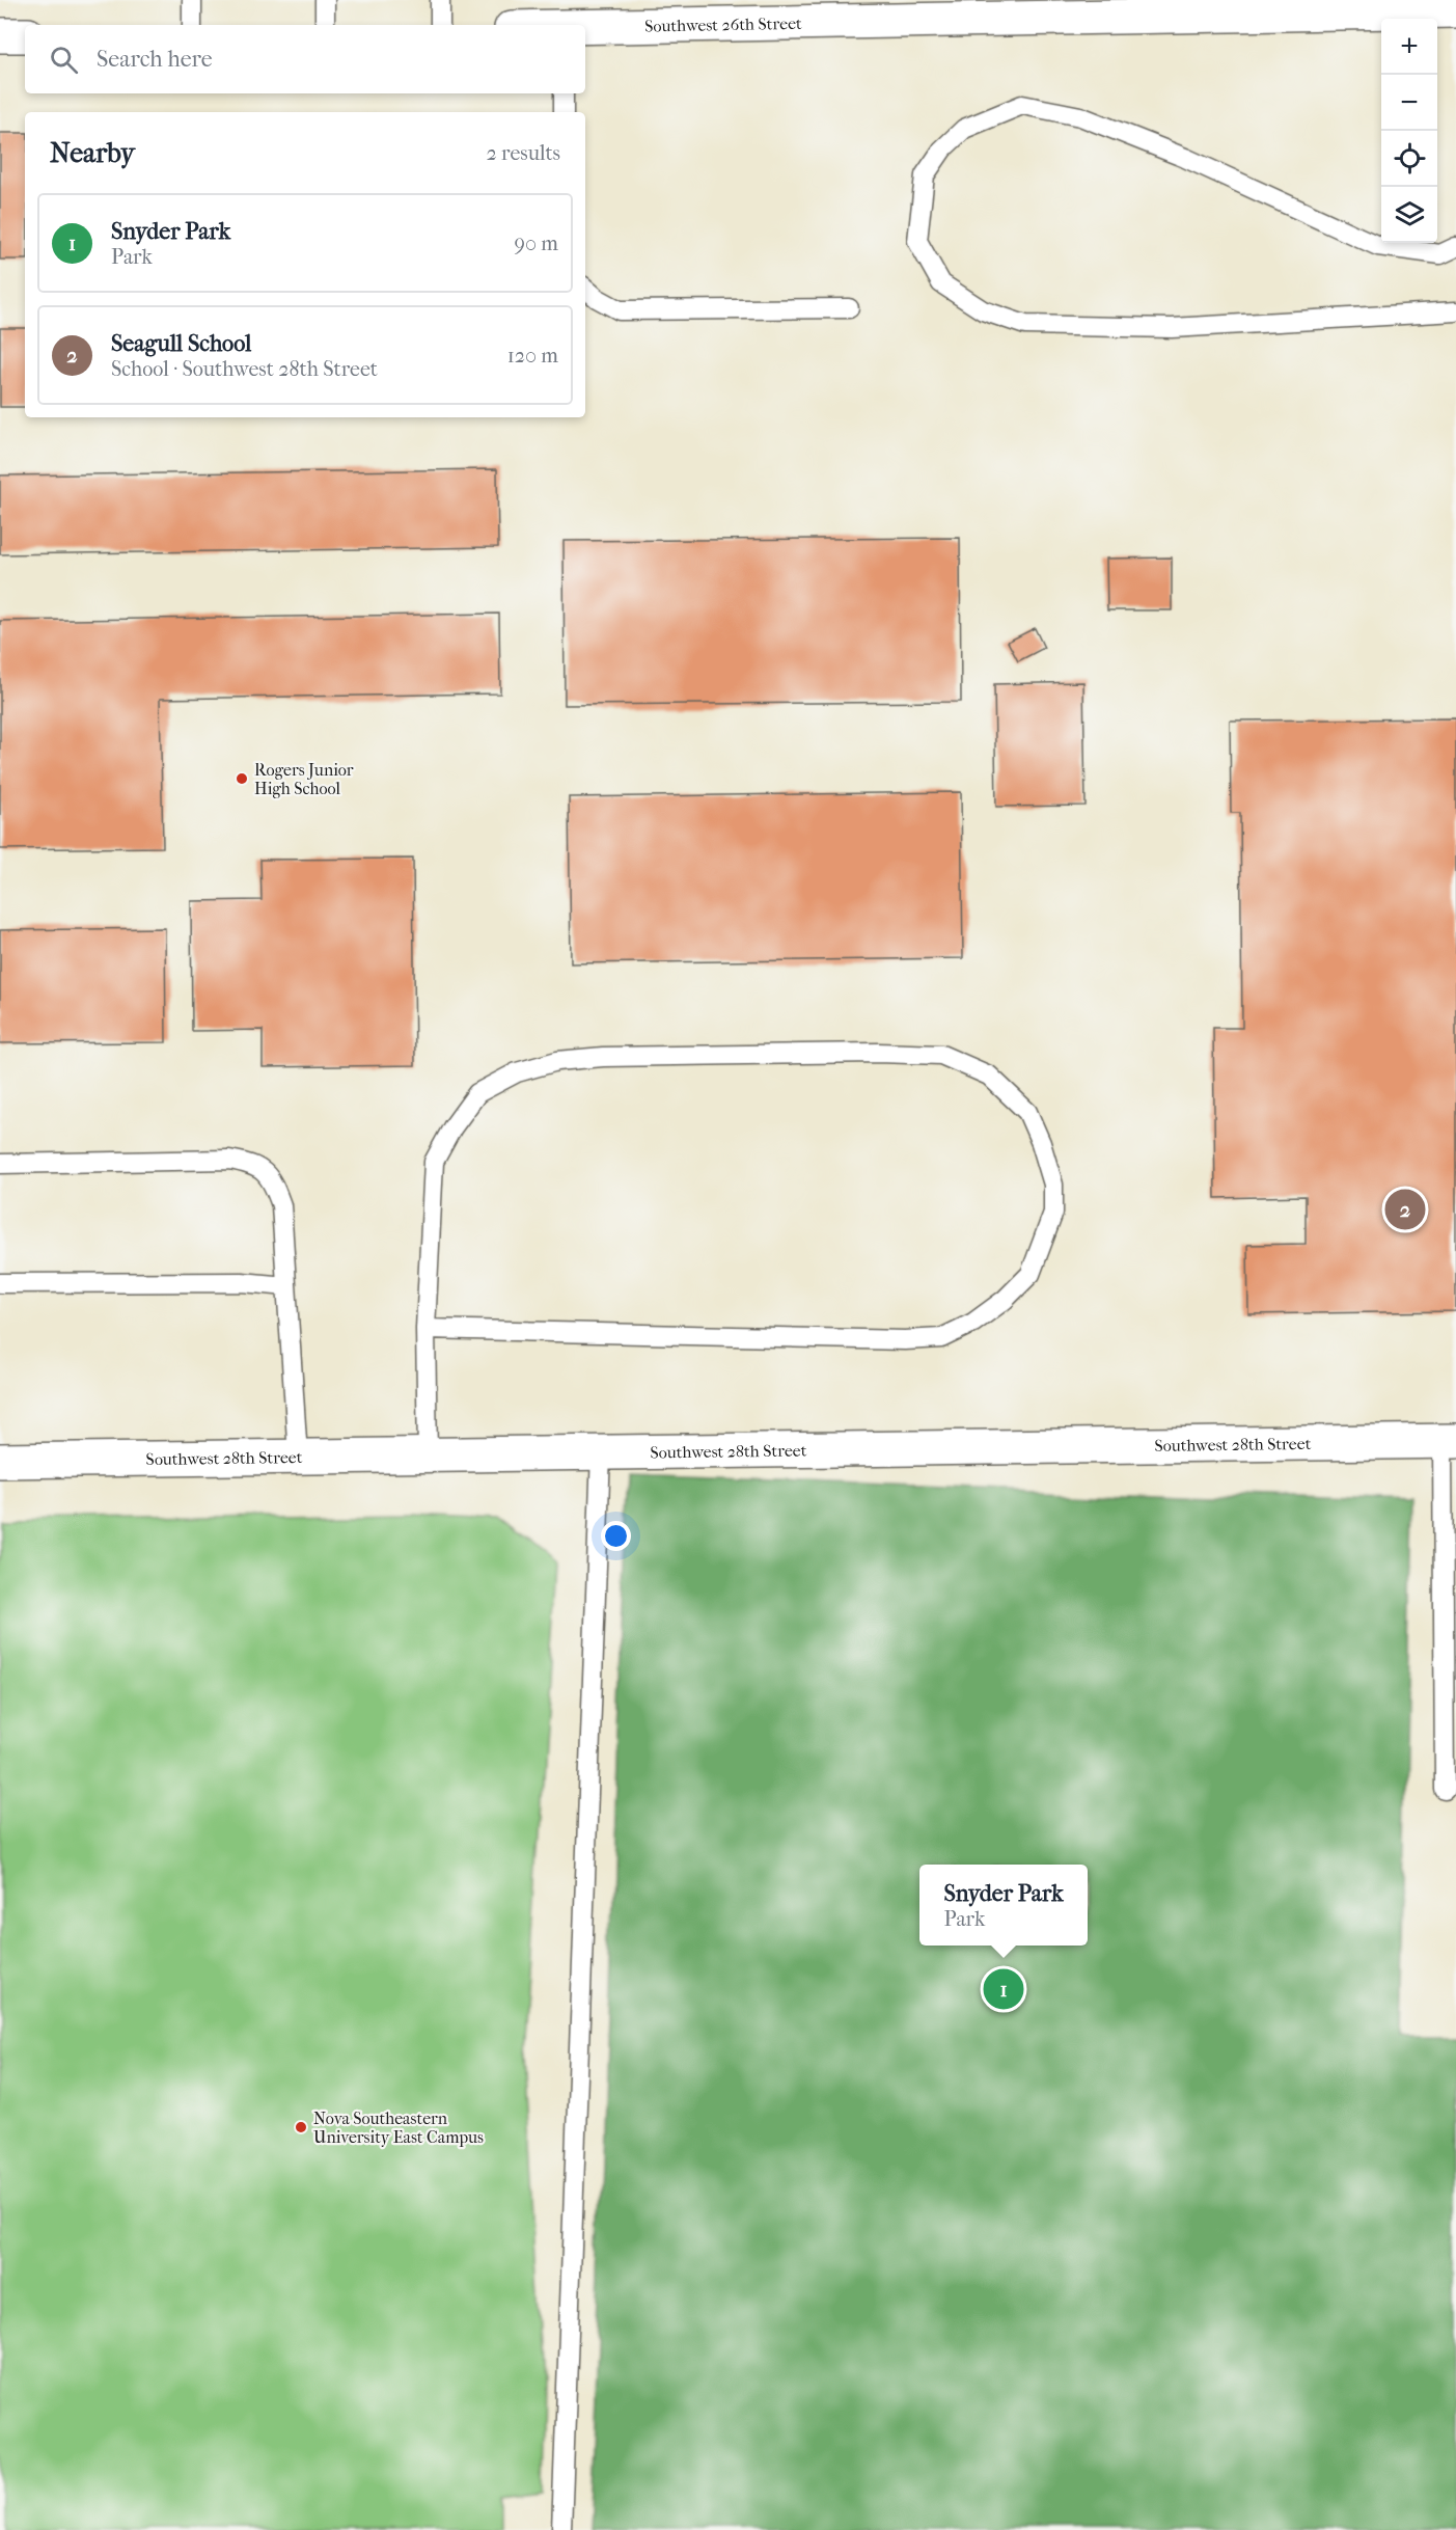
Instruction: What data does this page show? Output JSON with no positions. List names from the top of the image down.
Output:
{
  "streets": {
    "street": ["Southwest 26th Street", "Southwest 28th Street"]
  },
  "places": ["Rogers Junior High School", "Nova Southeastern University East Campus"],
  "page": {
    "map_buttons": ["+", "−"],
    "search": "Search here",
    "heading": ["Nearby", "2 results"],
    "list": [
      {
        "mark": "1",
        "name": "Snyder Park",
        "note": "Park",
        "value": "90 m"
      },
      {
        "mark": "2",
        "name": "Seagull School",
        "note": "School · Southwest 28th Street",
        "value": "120 m"
      }
    ],
    "pins": ["2", "1"],
    "popup": ["Snyder Park", "Park"]
  }
}
